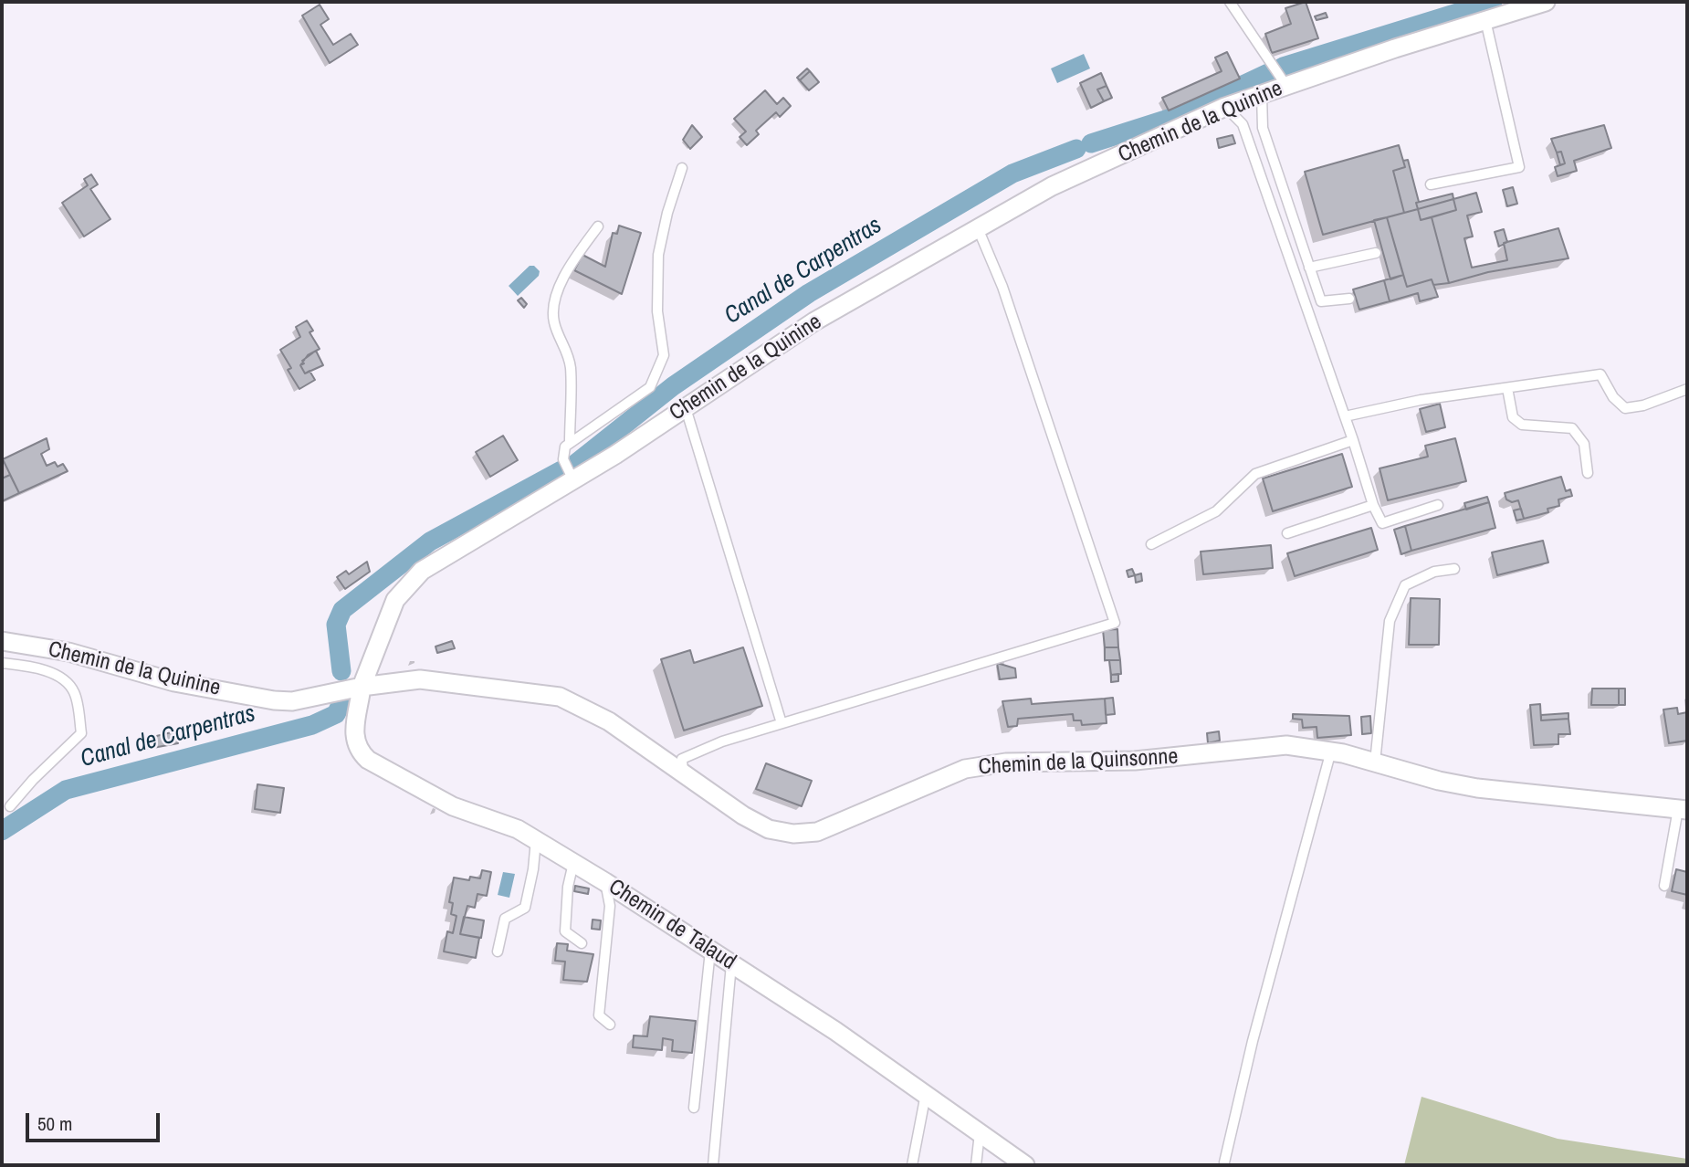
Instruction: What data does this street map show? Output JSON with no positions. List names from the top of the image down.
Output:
{
  "streets": {
    "street": ["Chemin de la Quinine", "Chemin de la Quinsonne", "Chemin de Talaud"]
  },
  "crossings": [
    ["Chemin de la Quinine", "Chemin de la Quinsonne"],
    ["Chemin de la Quinine", "Chemin de Talaud"],
    ["Chemin de la Quinsonne", "Chemin de Talaud"]
  ],
  "water": ["Canal de Carpentras"],
  "scale_bar": "50 m"
}
